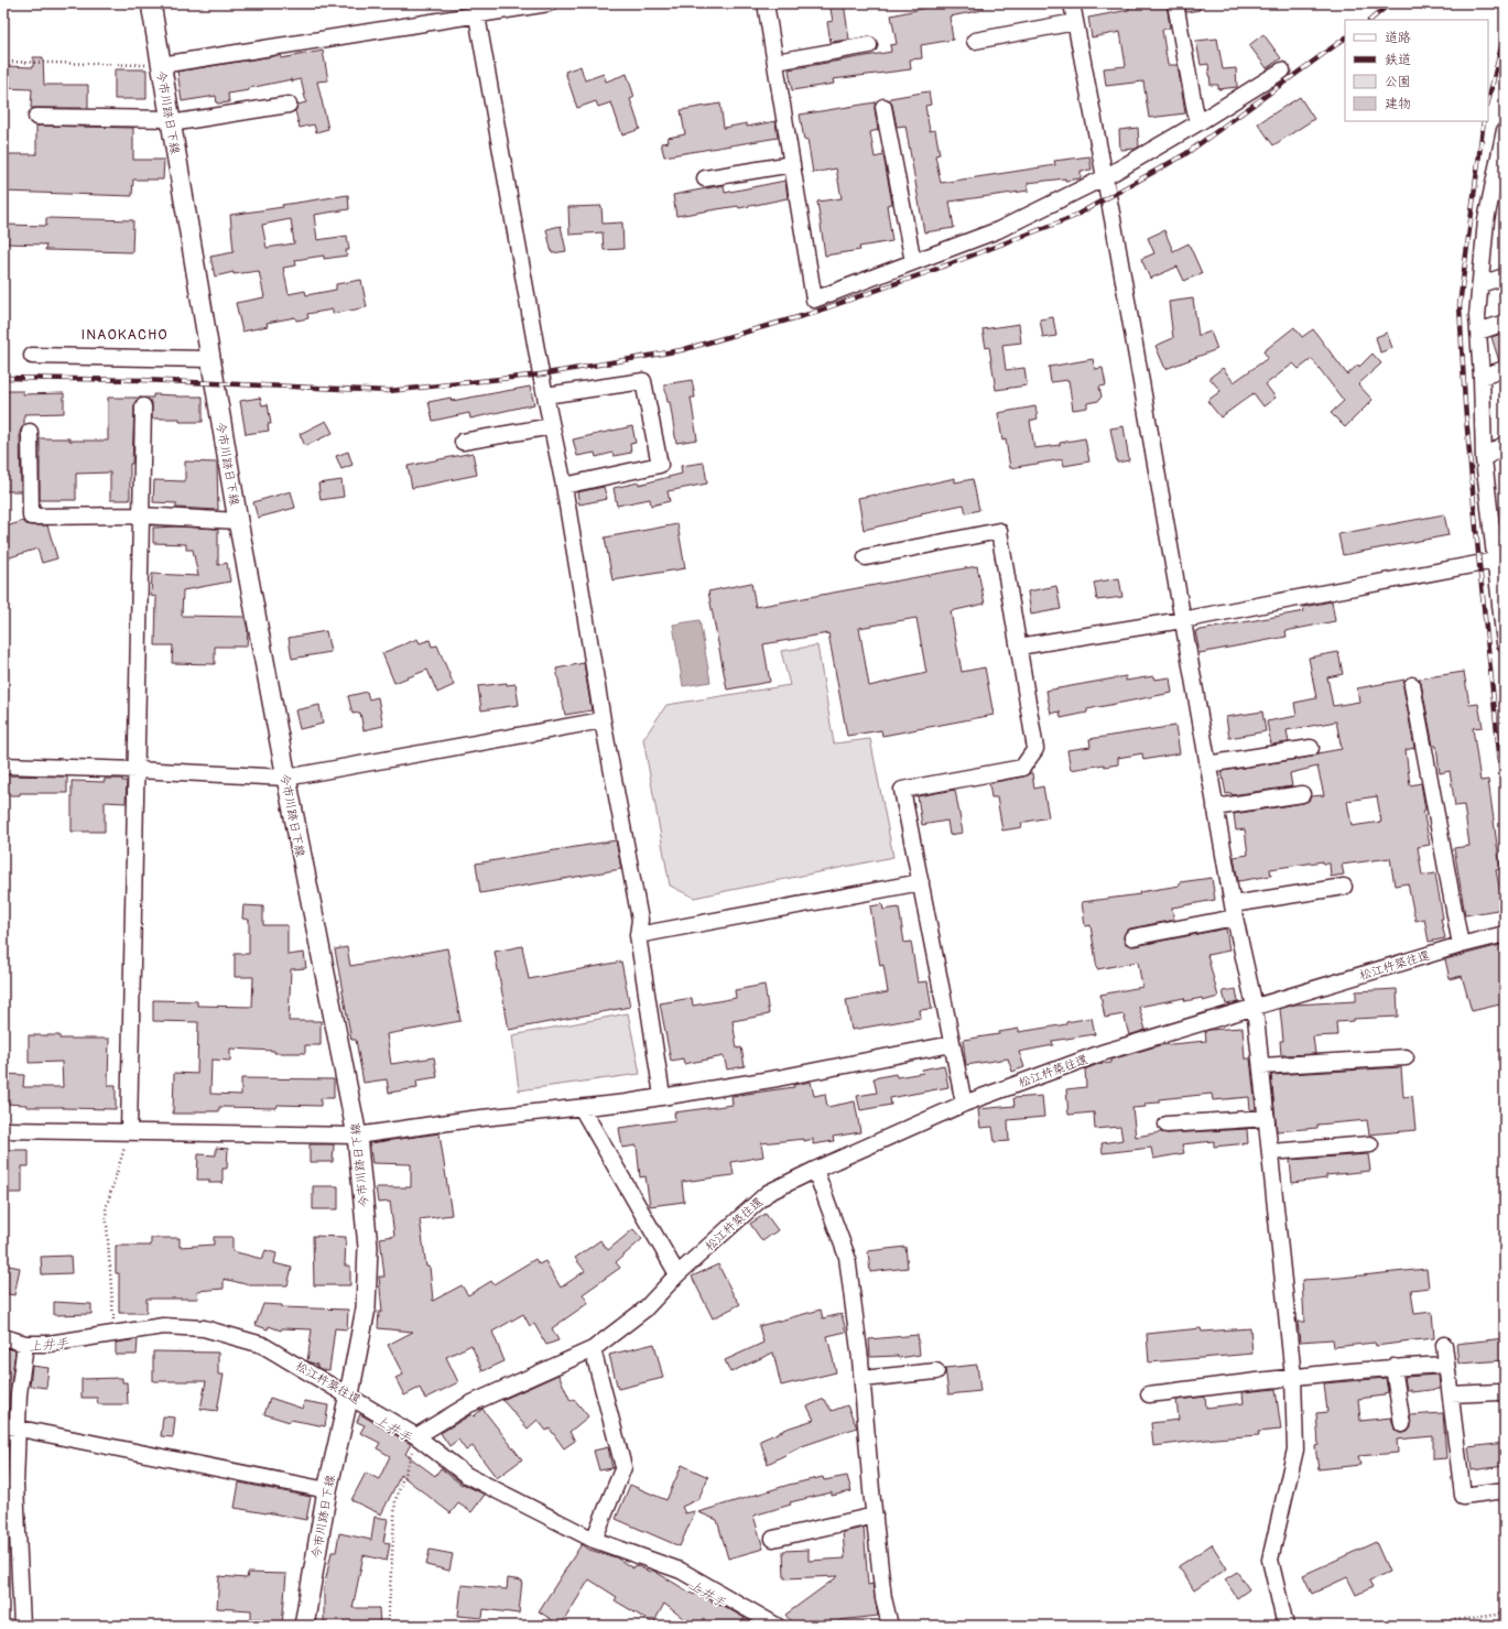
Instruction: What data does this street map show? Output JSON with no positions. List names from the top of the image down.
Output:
{
  "streets": {
    "street": ["今市川跡日下線", "松江杵築往還"]
  },
  "crossings": [
    ["今市川跡日下線", "松江杵築往還"]
  ],
  "districts": ["INAOKACHO"],
  "water": ["上井手"],
  "legend": [
    "道路",
    "鉄道",
    "公園",
    "建物"
  ]
}
